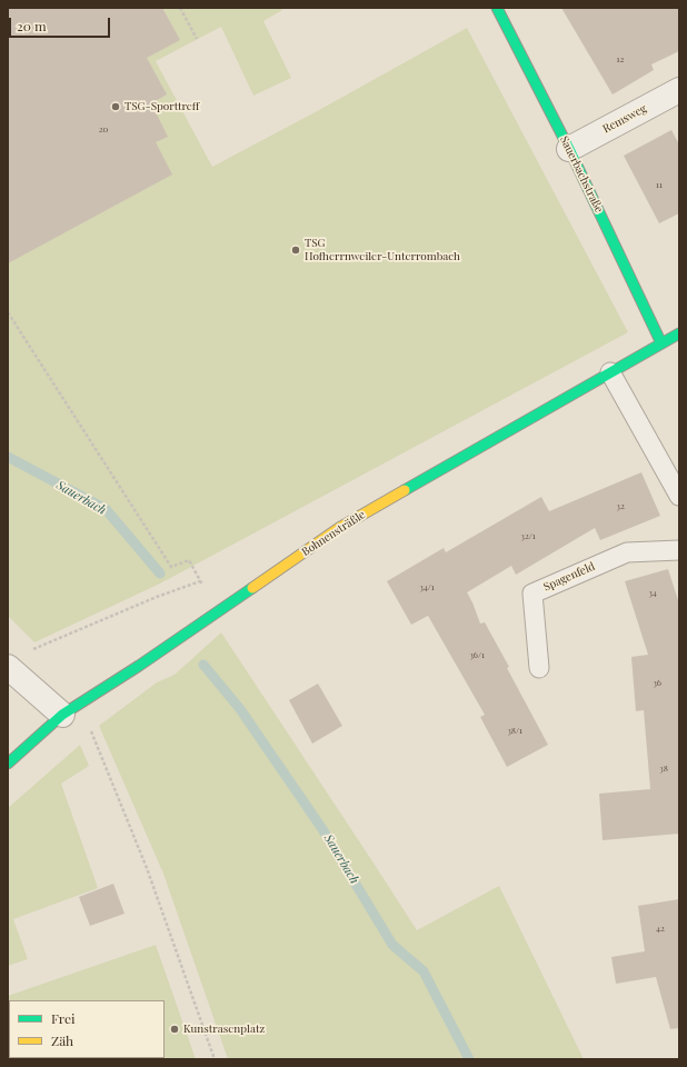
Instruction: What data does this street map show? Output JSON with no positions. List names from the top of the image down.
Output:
{
  "streets": {
    "street": ["Remsweg", "Sauerbachstraße", "Bohnensträßle"],
    "lane": ["Spagenfeld"]
  },
  "crossings": [
    ["Remsweg", "Sauerbachstraße"],
    ["Sauerbachstraße", "Bohnensträßle"]
  ],
  "water": ["Sauerbach"],
  "places": ["TSG-Sporttreff", "TSG Hofherrnweiler-Unterrombach", "Kunstrasenplatz"],
  "house_numbers": [
    "12",
    "20",
    "11",
    "32",
    "32/1",
    "34/1",
    "34",
    "36/1",
    "36",
    "38/1",
    "38",
    "42"
  ],
  "legend": ["Frei", "Zäh"],
  "scale_bar": "20 m"
}
